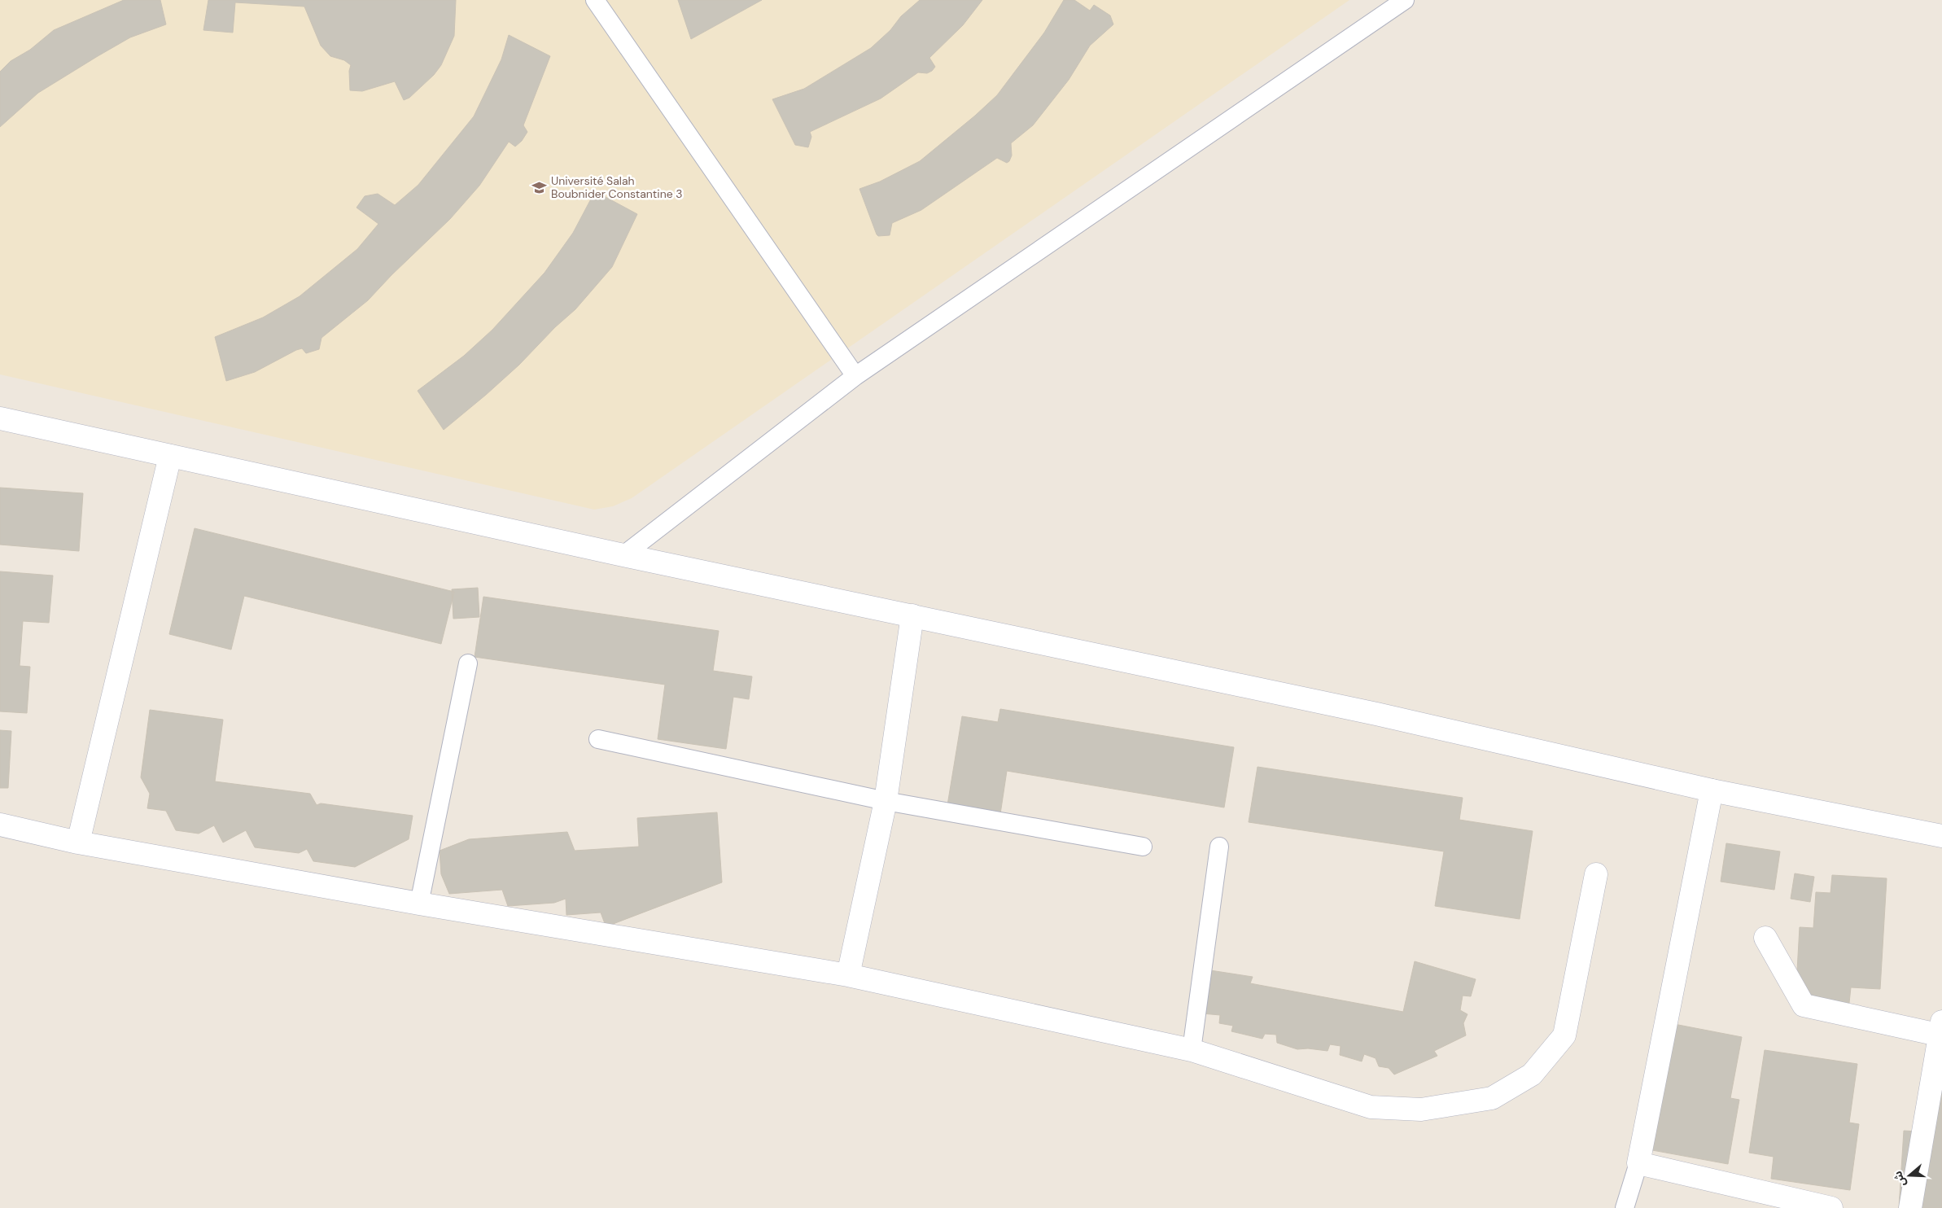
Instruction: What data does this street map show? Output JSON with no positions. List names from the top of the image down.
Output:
{
  "places": {
    "school or university": ["Université Salah Boubnider Constantine 3"]
  },
  "north": "left"
}
